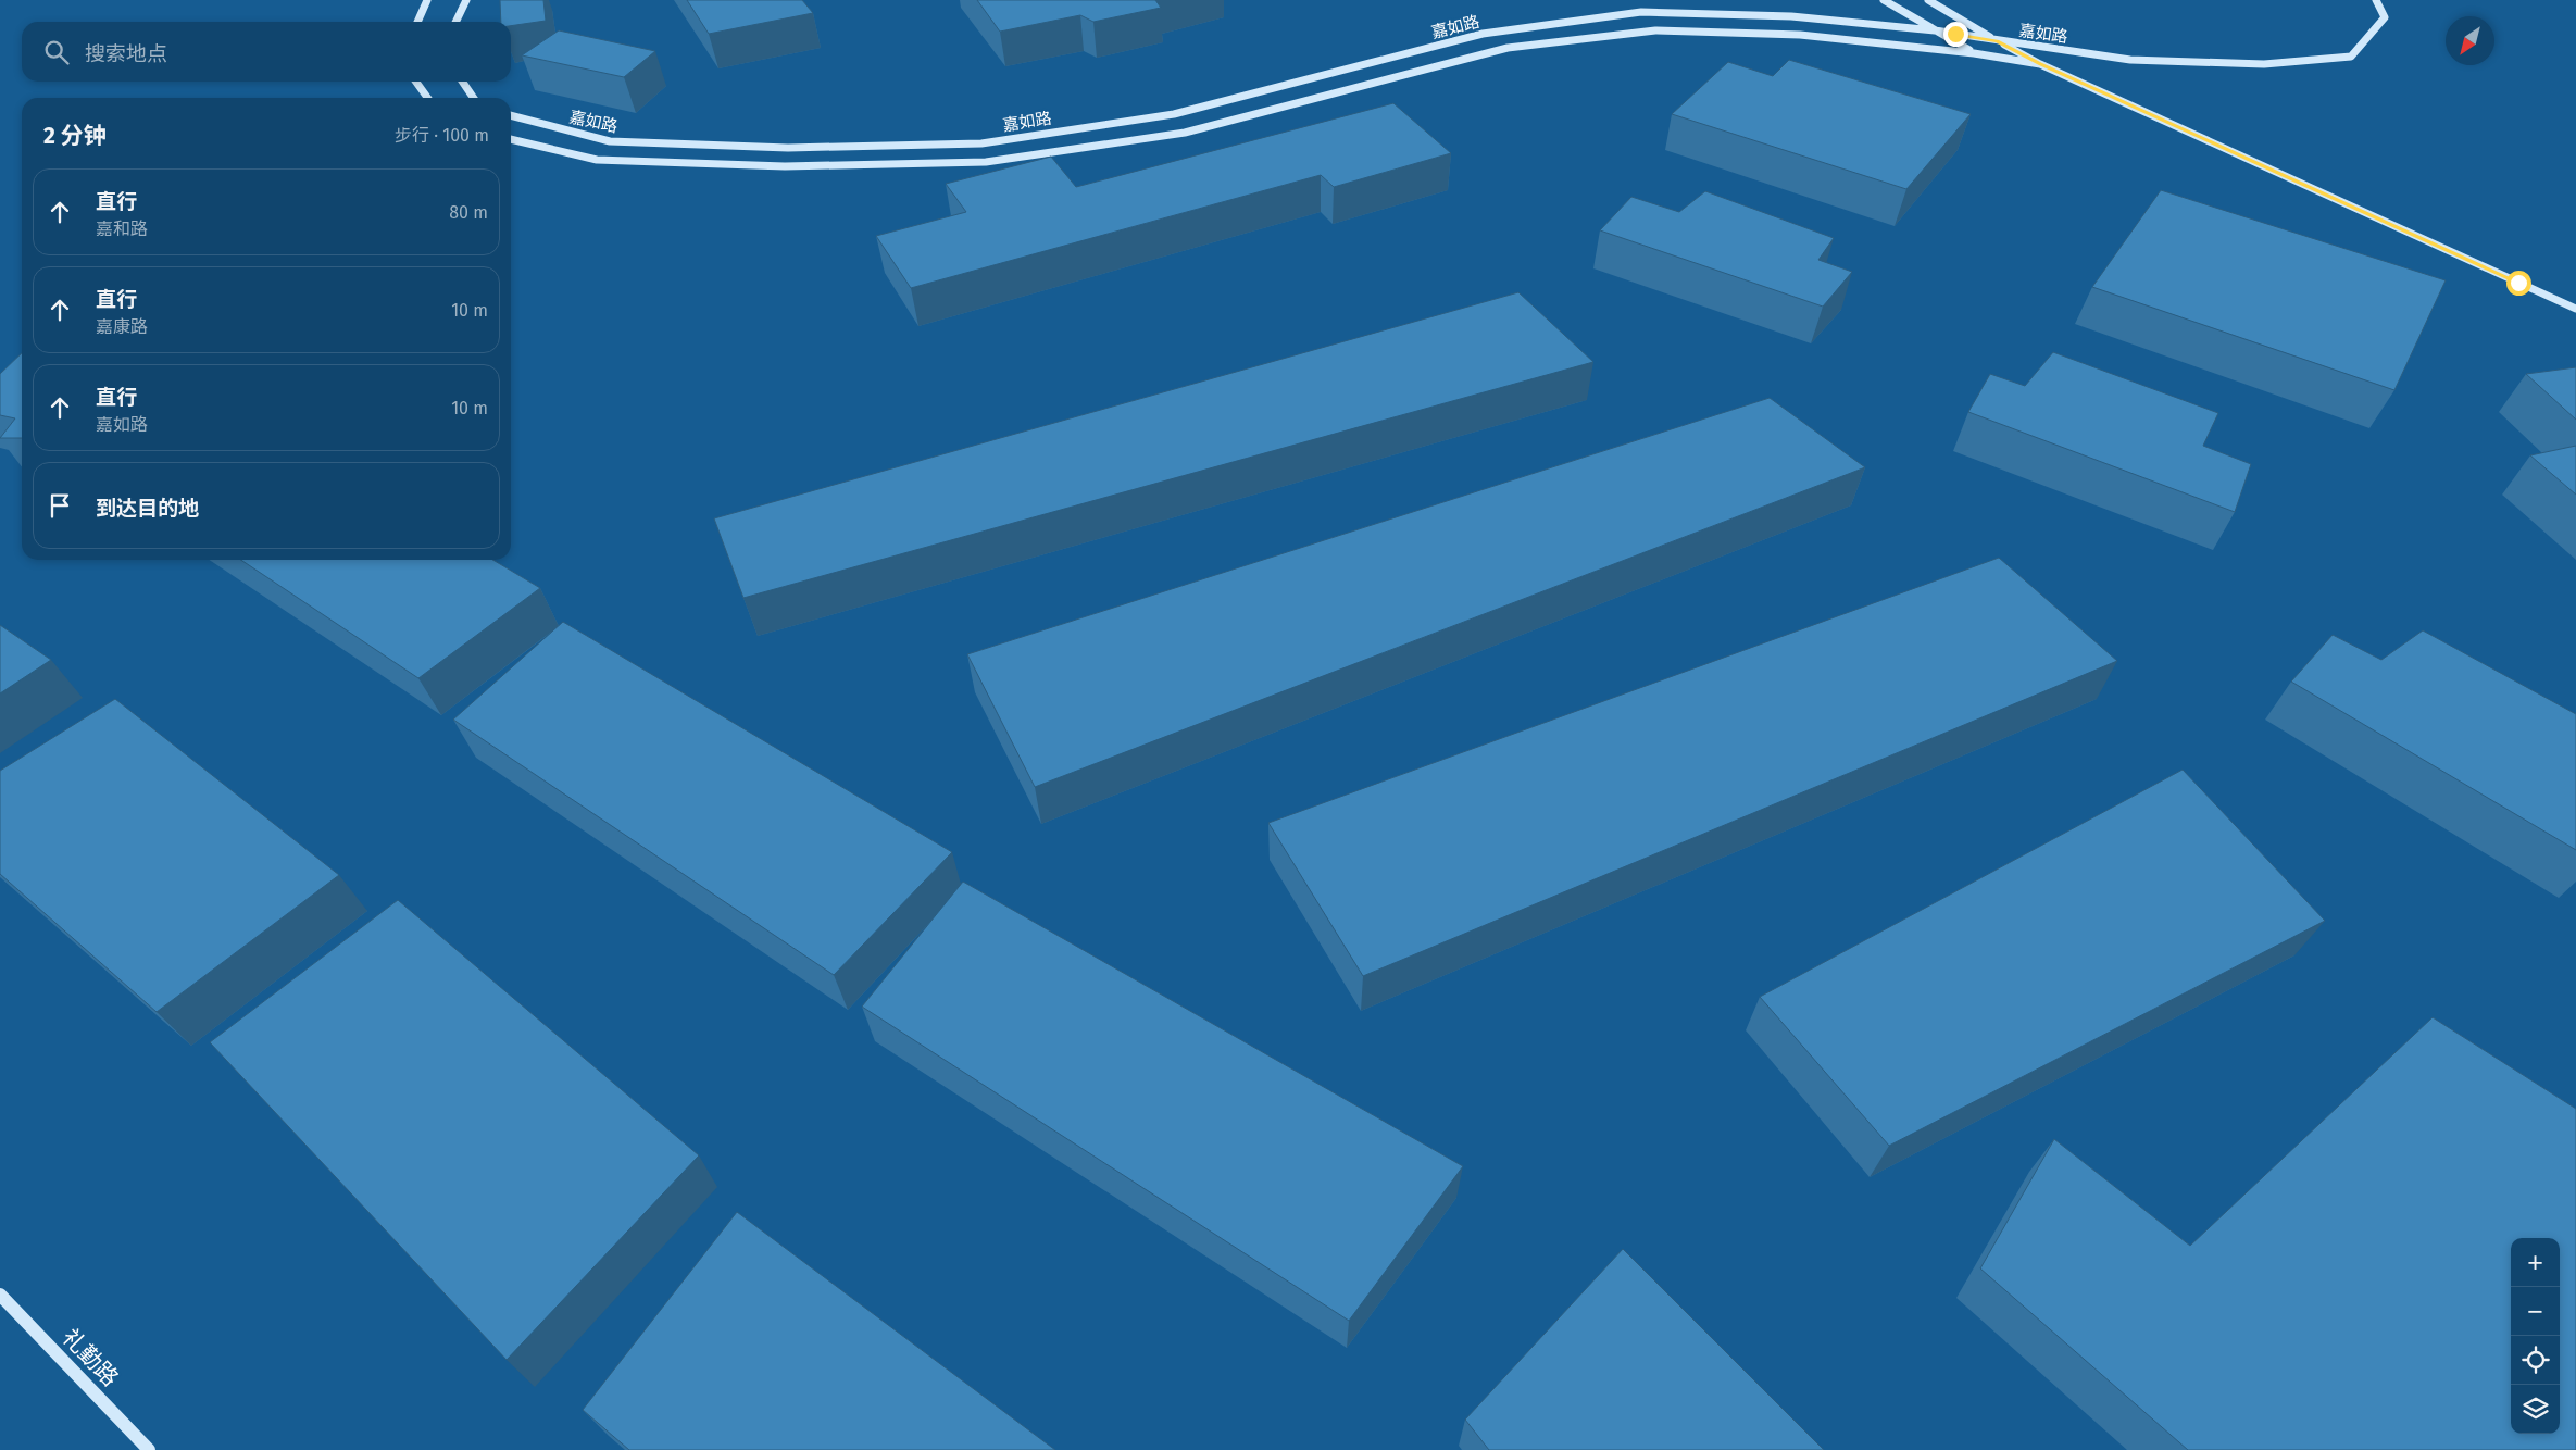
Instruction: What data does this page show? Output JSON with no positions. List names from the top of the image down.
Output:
{
  "streets": {
    "street": ["嘉如路", "礼勤路"]
  },
  "north": "bottom left",
  "page": {
    "search": "搜索地点",
    "heading": ["2 分钟", "步行 · 100 m"],
    "list": [
      ["直行", "嘉和路", "80 m"],
      ["直行", "嘉康路", "10 m"],
      ["直行", "嘉如路", "10 m"],
      "到达目的地"
    ],
    "map_buttons": ["+", "−"]
  }
}
